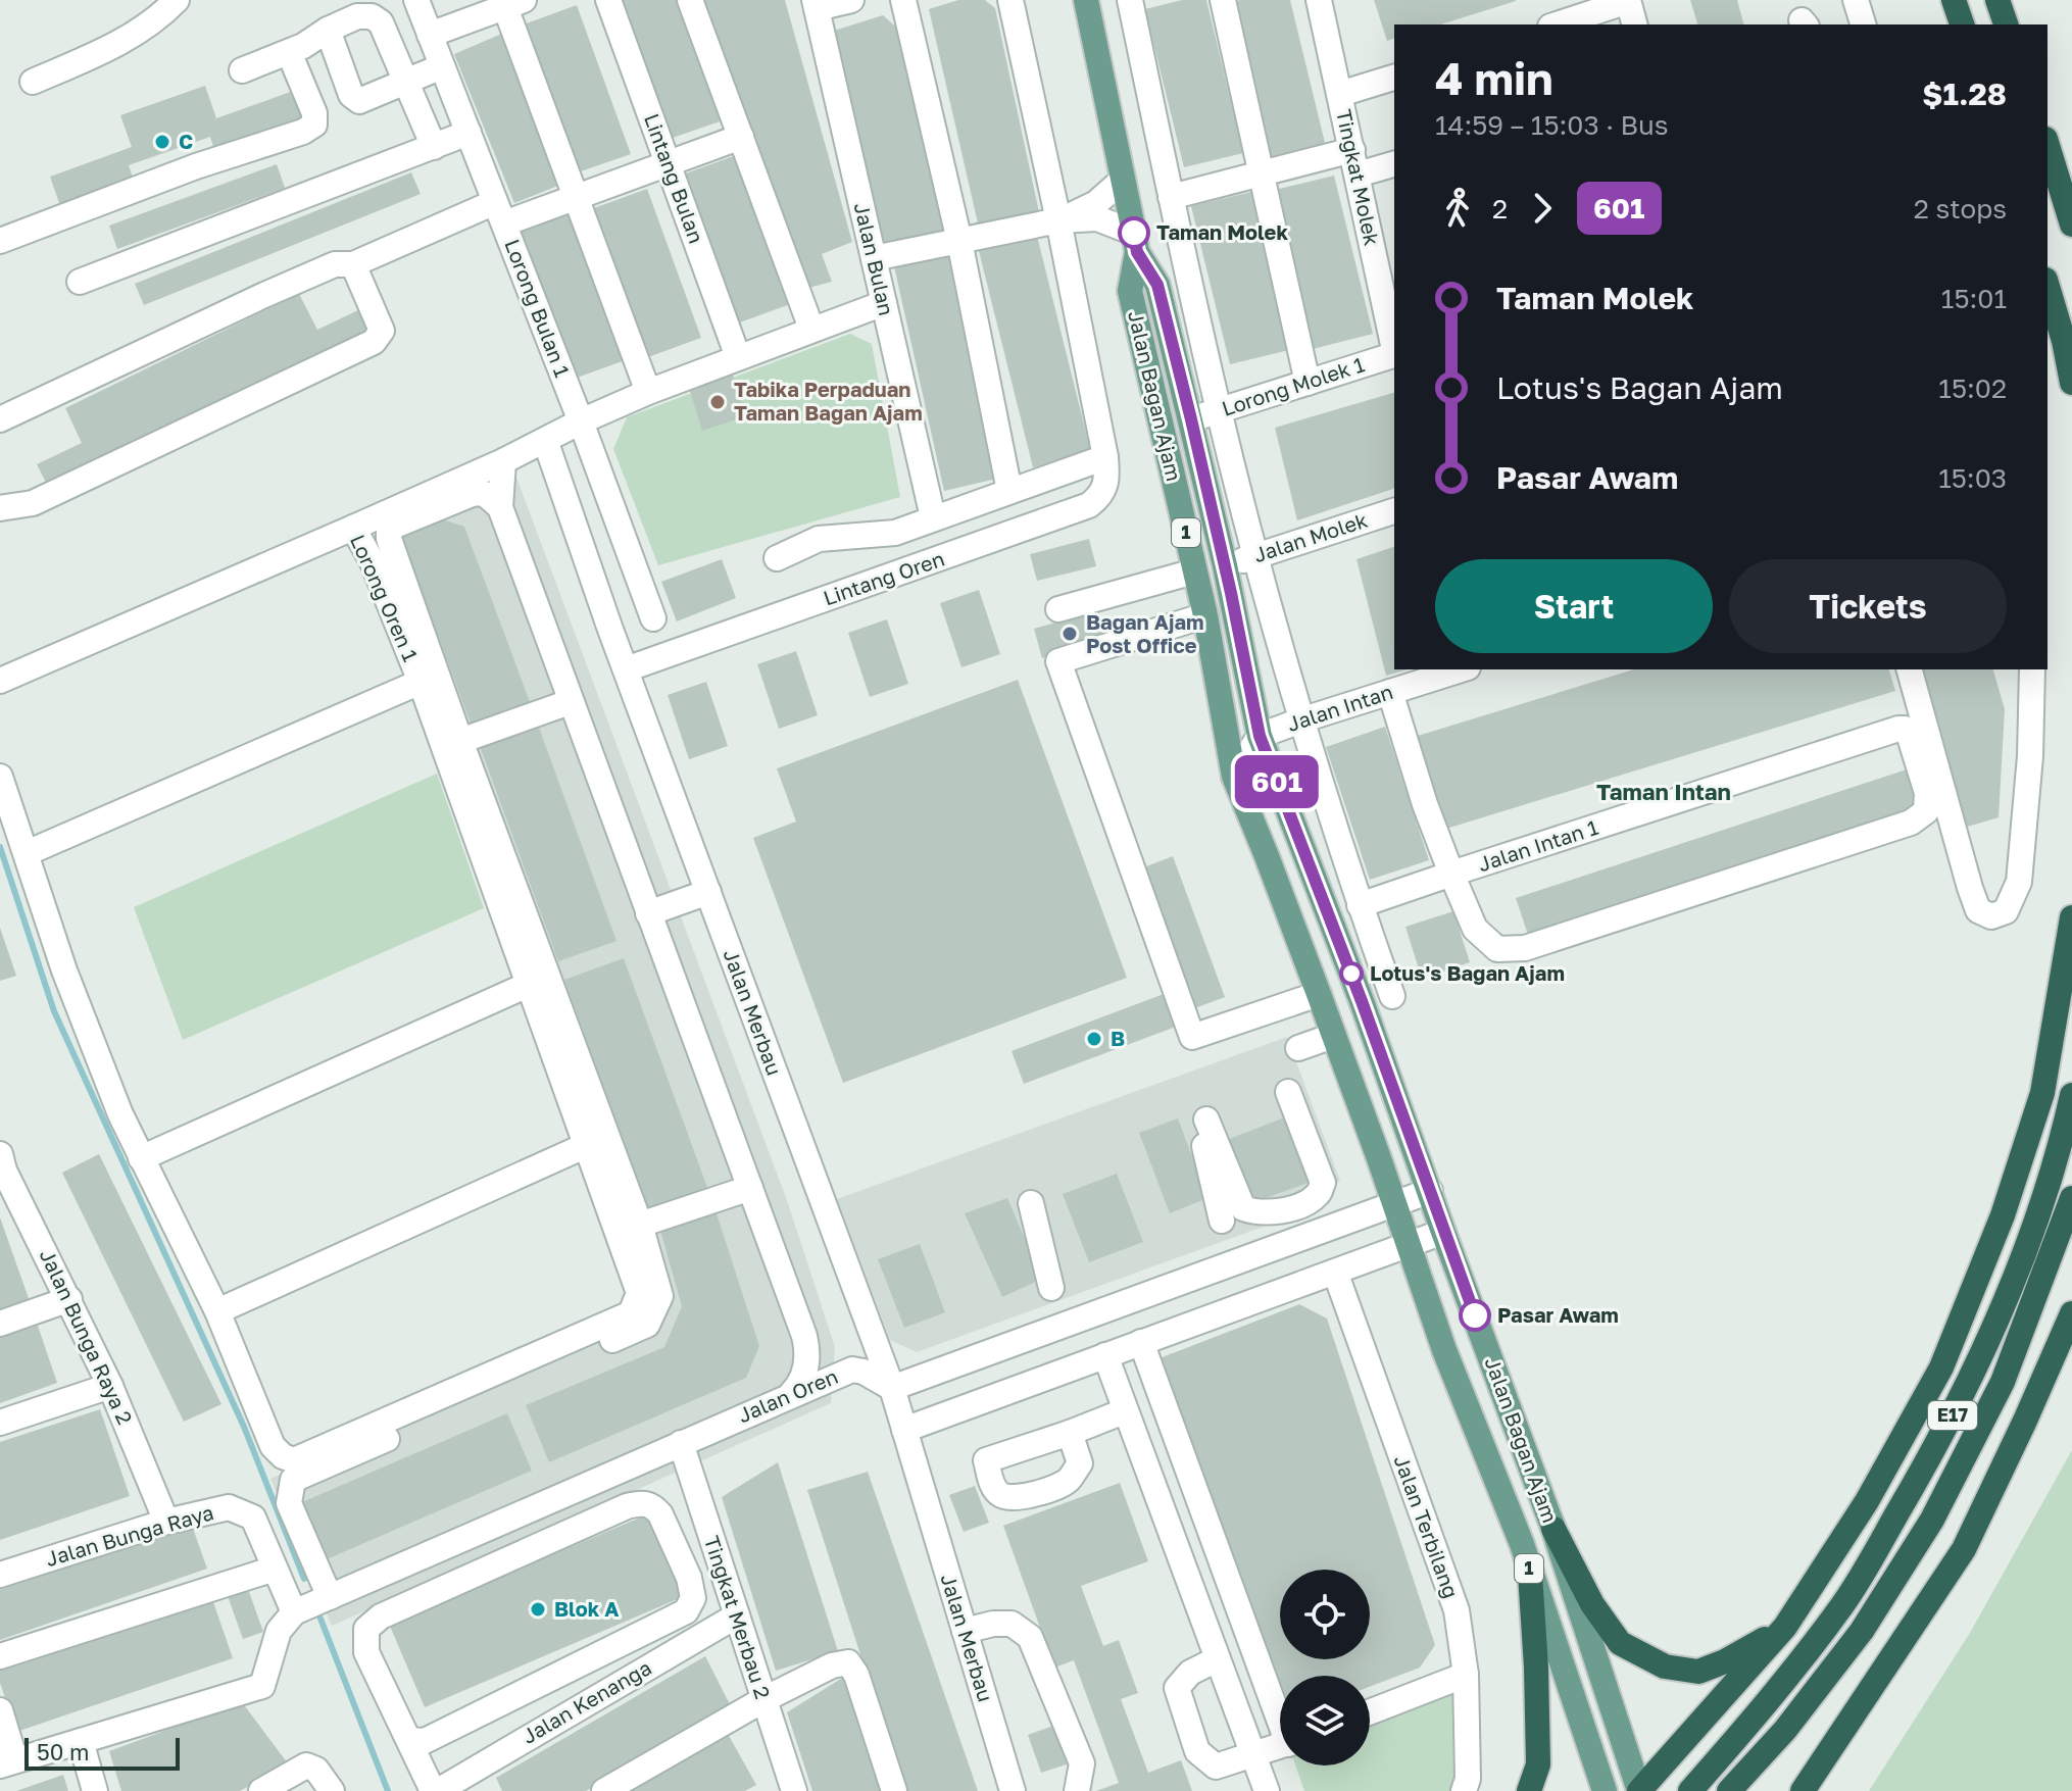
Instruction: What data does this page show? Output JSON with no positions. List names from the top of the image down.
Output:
{
  "streets": {
    "highway": ["E17"],
    "main road": ["Jalan Bagan Ajam", "1"],
    "street": [
      "Tingkat Molek",
      "Lintang Bulan",
      "Jalan Bulan",
      "Lorong Bulan 1",
      "Lorong Molek 1",
      "Jalan Molek",
      "Lintang Oren",
      "Lorong Oren 1",
      "Jalan Intan",
      "Jalan Intan 1",
      "Jalan Merbau",
      "Jalan Bunga Raya 2",
      "Jalan Oren",
      "Jalan Terbilang",
      "Jalan Bunga Raya",
      "Tingkat Merbau 2",
      "Jalan Kenanga"
    ]
  },
  "crossings": [
    ["Lorong Molek 1", "Jalan Bagan Ajam"],
    ["Jalan Bagan Ajam", "Jalan Molek"],
    ["Jalan Bagan Ajam", "Jalan Intan"],
    ["Lintang Oren", "Jalan Merbau"],
    ["Jalan Merbau", "Jalan Oren"],
    ["Jalan Bunga Raya 2", "Jalan Bunga Raya"],
    ["Jalan Oren", "Jalan Bunga Raya"],
    ["Jalan Oren", "Tingkat Merbau 2"],
    ["Tingkat Merbau 2", "Jalan Kenanga"]
  ],
  "districts": ["Taman Intan"],
  "places": [
    "C",
    "Taman Molek",
    "Tabika Perpaduan Taman Bagan Ajam",
    "Bagan Ajam Post Office",
    "Lotus's Bagan Ajam",
    "B",
    "Pasar Awam",
    "Blok A"
  ],
  "lines": ["bus line 601"],
  "scale_bar": "50 m",
  "page": {
    "on_map": "601",
    "heading": ["4 min", "14:59 – 15:03 · Bus", "$1.28"],
    "legs": ["2", "601", "2 stops"],
    "list": [
      {
        "name": "Taman Molek",
        "value": "15:01"
      },
      {
        "name": "Lotus's Bagan Ajam",
        "value": "15:02"
      },
      {
        "name": "Pasar Awam",
        "value": "15:03"
      }
    ],
    "buttons": ["Start", "Tickets"],
    "scale": "50 m"
  }
}
